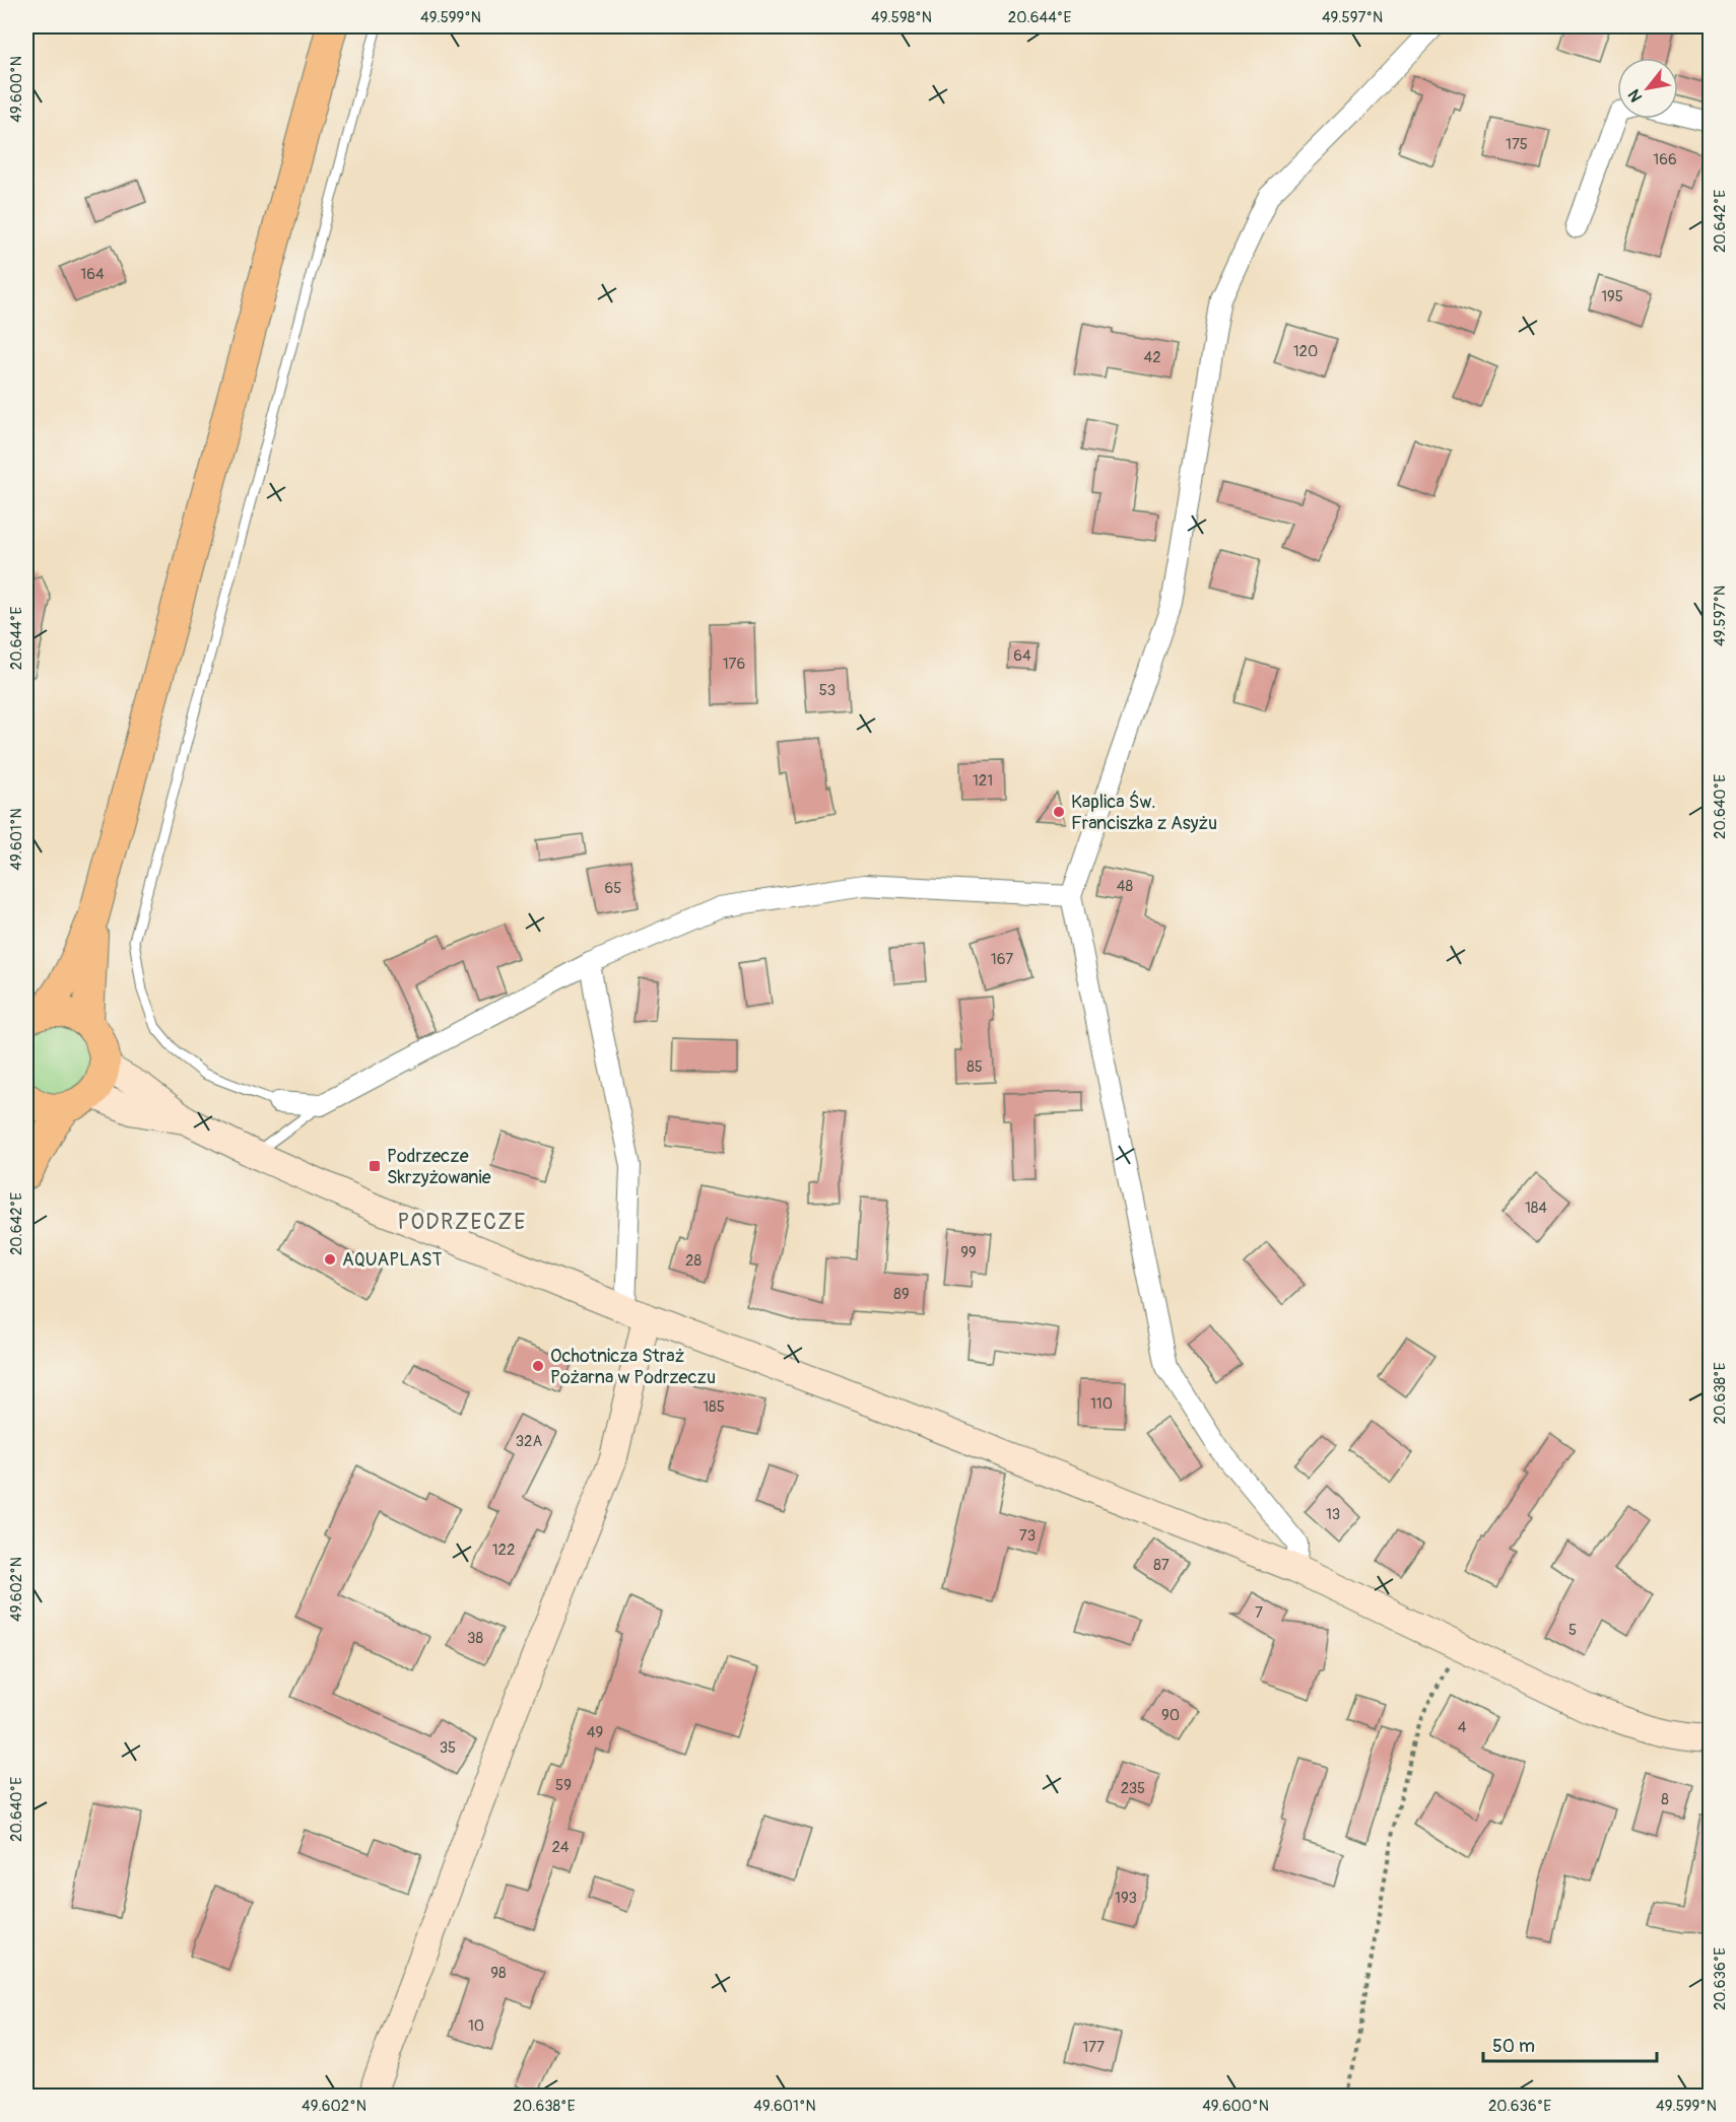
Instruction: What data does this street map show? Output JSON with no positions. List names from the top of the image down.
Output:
{
  "districts": ["PODRZECZE"],
  "places": {
    "other": ["Kaplica Św. Franciszka z Asyżu", "AQUAPLAST", "Ochotnicza Straż Pożarna w Podrzeczu"],
    "transit": ["Podrzecze Skrzyżowanie"]
  },
  "house_numbers": [
    "175",
    "166",
    "164",
    "195",
    "120",
    "42",
    "64",
    "176",
    "53",
    "121",
    "48",
    "65",
    "167",
    "85",
    "184",
    "99",
    "28",
    "89",
    "110",
    "185",
    "32A",
    "13",
    "73",
    "122",
    "87",
    "7",
    "5",
    "38",
    "90",
    "4",
    "49",
    "35",
    "59",
    "235",
    "8",
    "24",
    "193",
    "98",
    "10",
    "177"
  ],
  "scale_bar": "50 m",
  "north": "bottom left",
  "coordinates": [
    "49.599°N",
    "49.598°N",
    "20.644°E",
    "49.597°N",
    "49.600°N",
    "20.642°E",
    "20.640°E",
    "49.601°N",
    "20.638°E",
    "49.602°N",
    "20.636°E"
  ]
}
